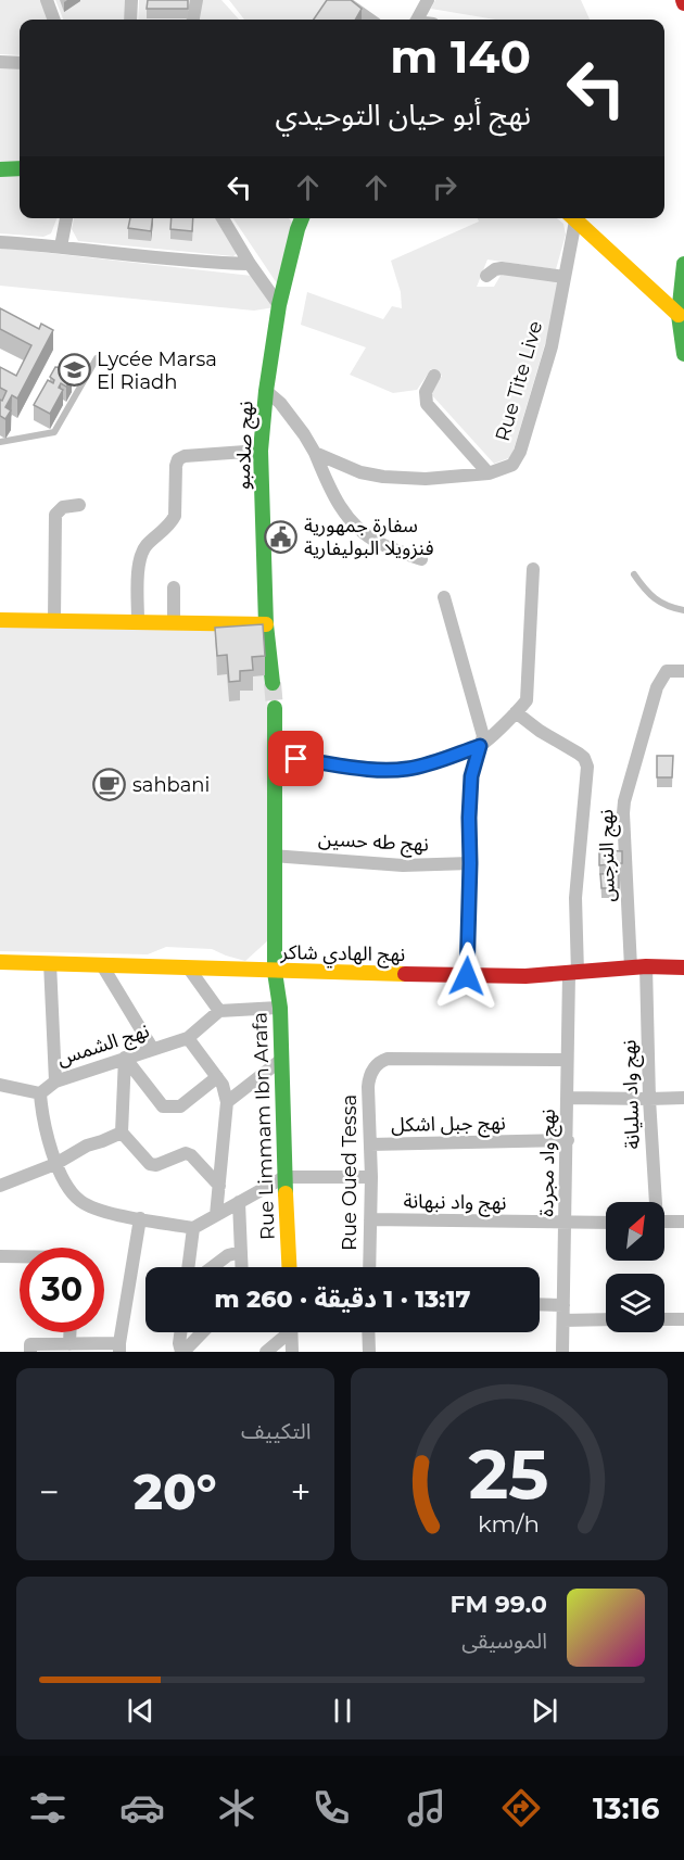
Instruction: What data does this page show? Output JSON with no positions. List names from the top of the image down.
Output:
{
  "streets": {
    "street": [
      "Rue Tite Live",
      "نهج صلامبو",
      "نهج طه حسين",
      "نهج النرجس",
      "نهج الهادي شاكر",
      "نهج الشمس",
      "نهج واد سليانة",
      "نهج جبل اشكل",
      "Rue Limmam Ibn Arafa",
      "نهج واد مجردة",
      "Rue Oued Tessa",
      "نهج واد نبهانة"
    ]
  },
  "crossings": [
    ["نهج النرجس", "نهج الهادي شاكر"],
    ["نهج النرجس", "نهج واد سليانة"],
    ["نهج الهادي شاكر", "نهج واد سليانة"],
    ["نهج الهادي شاكر", "Rue Limmam Ibn Arafa"],
    ["نهج الهادي شاكر", "نهج واد مجردة"],
    ["نهج جبل اشكل", "نهج واد مجردة"],
    ["نهج جبل اشكل", "Rue Oued Tessa"],
    ["نهج واد مجردة", "Rue Oued Tessa"],
    ["نهج واد مجردة", "نهج واد نبهانة"],
    ["Rue Oued Tessa", "نهج واد نبهانة"]
  ],
  "places": {
    "school or university": ["Lycée Marsa El Riadh"],
    "public building": ["سفارة جمهورية فنزويلا البوليفارية"],
    "cafe": ["sahbani"]
  },
  "north": "top right",
  "page": {
    "turn": ["140 m", "نهج أبو حيان التوحيدي"],
    "limit": "30",
    "trip": "13:17 · 1 دقيقة · 260 m",
    "tile": "التكييف",
    "heat": ["−", "20°", "+"],
    "song": ["99.0 FM", "الموسيقى"],
    "tabs": "13:16",
    "gauge": ["25", "km/h"]
  }
}
